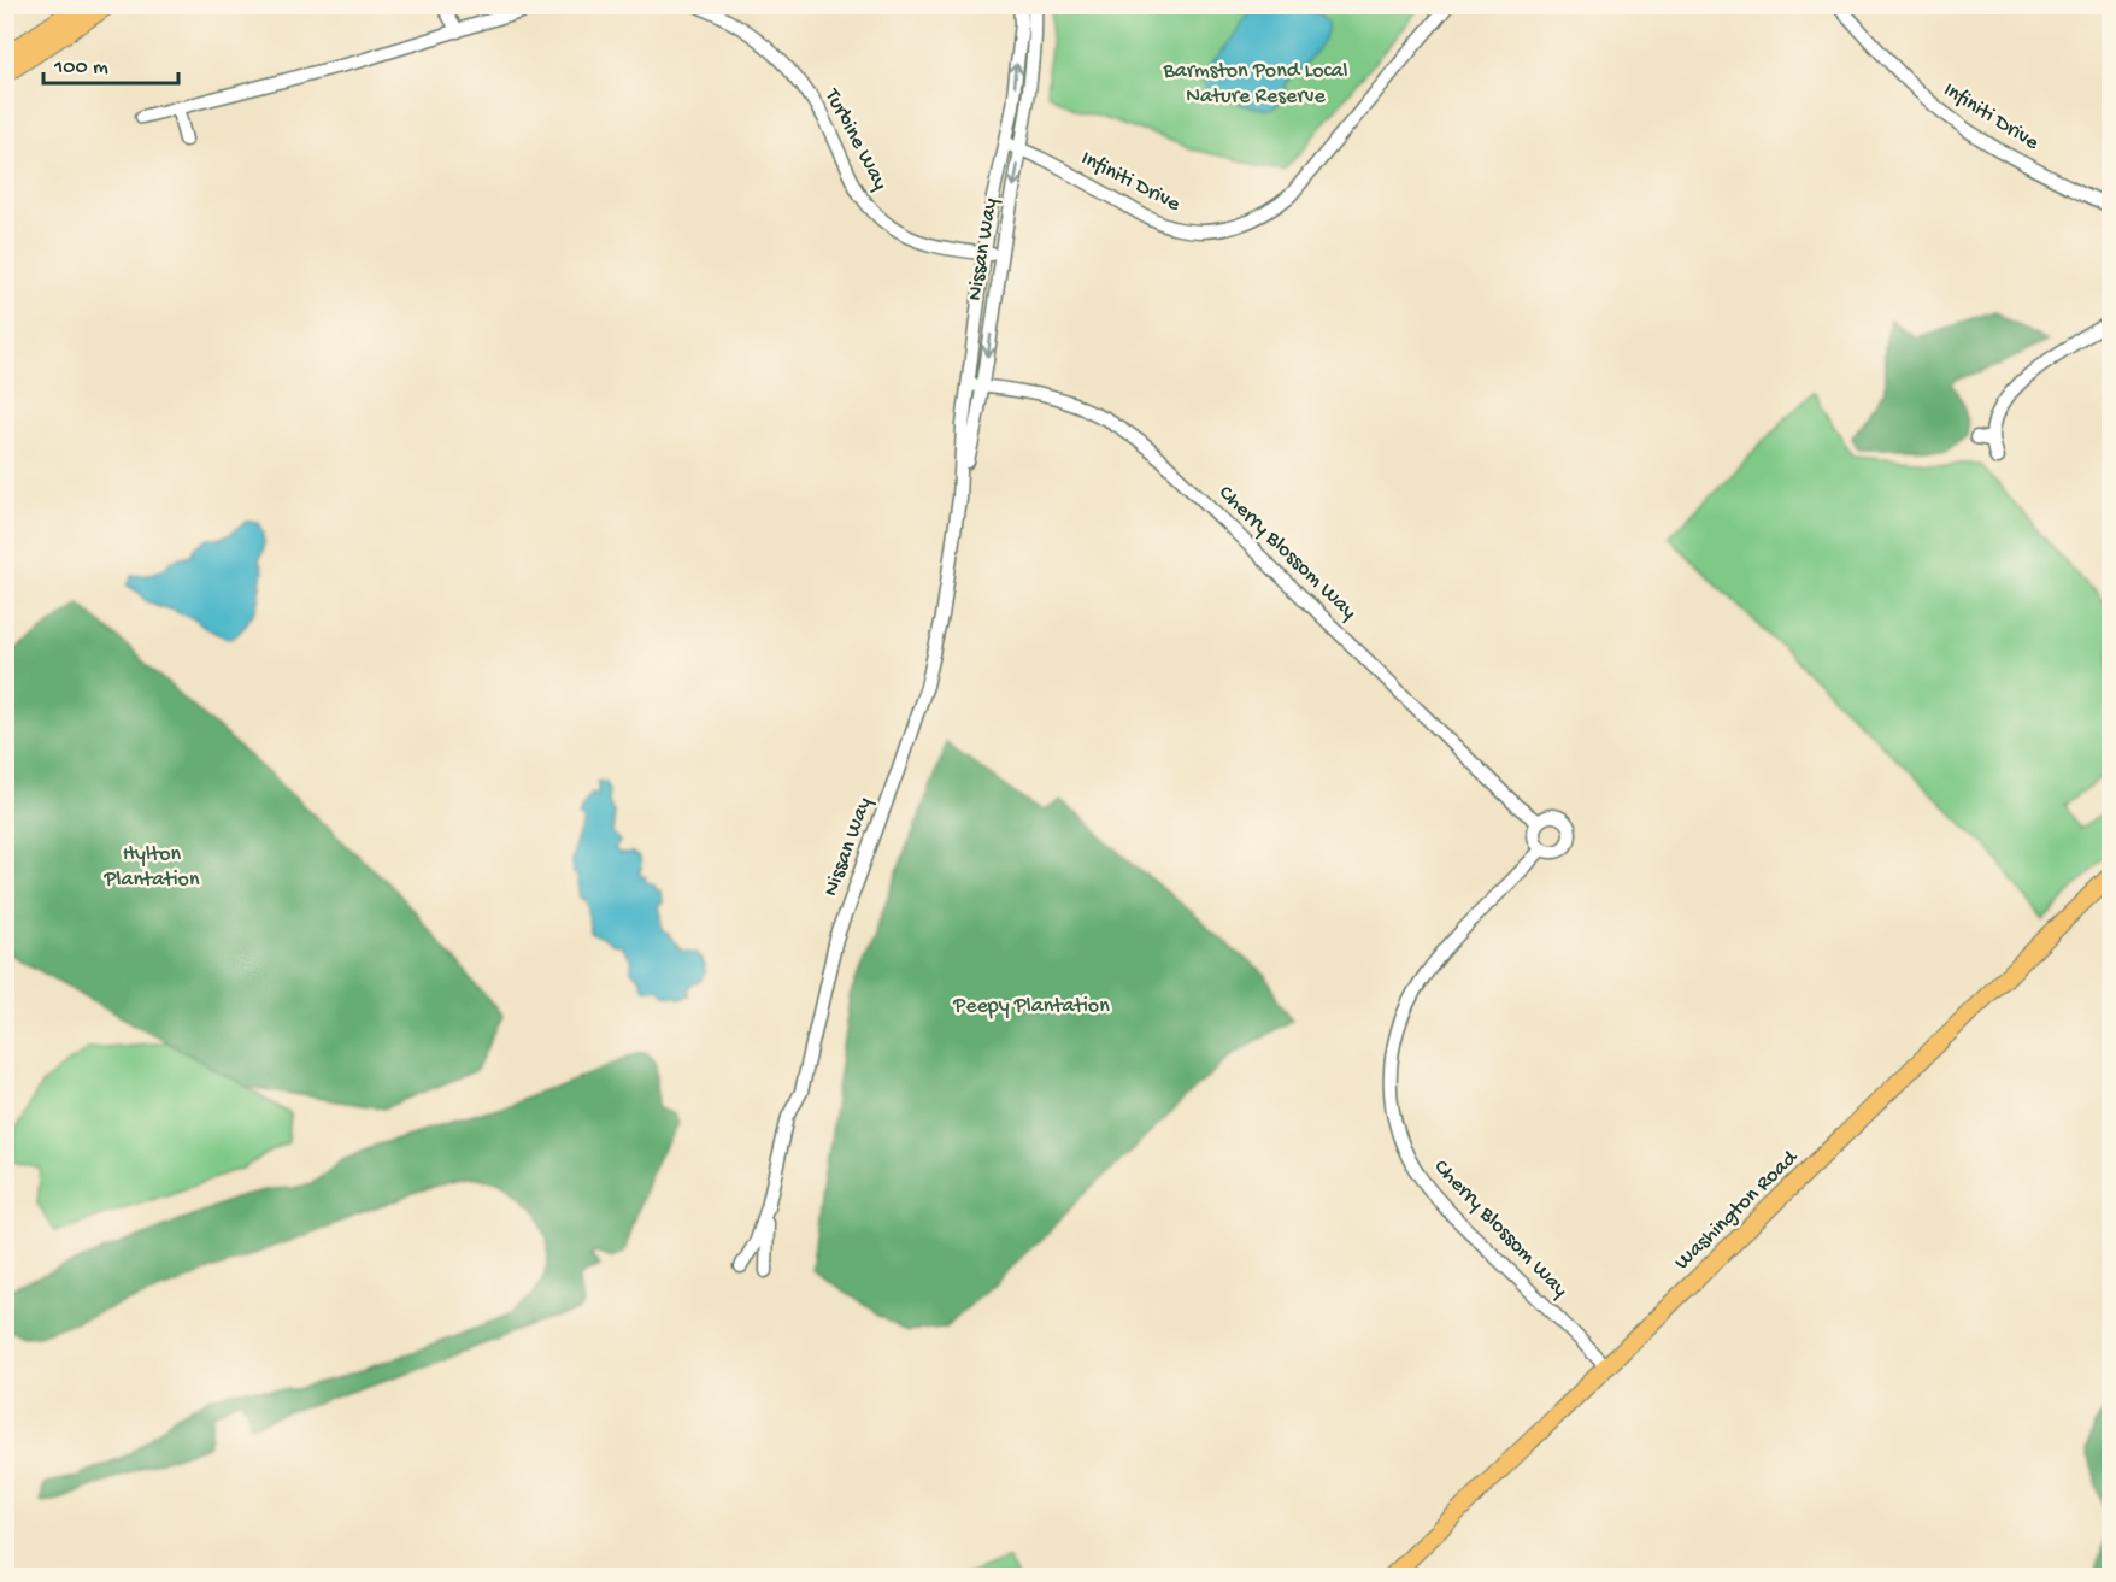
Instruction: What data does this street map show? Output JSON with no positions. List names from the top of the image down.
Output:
{
  "streets": {
    "main road": ["Washington Road"],
    "street": [
      "Infiniti Drive",
      "Turbine Way",
      "Nissan Way",
      "Cherry Blossom Way"
    ]
  },
  "crossings": [
    ["Infiniti Drive", "Nissan Way"],
    ["Turbine Way", "Nissan Way"],
    ["Nissan Way", "Cherry Blossom Way"],
    ["Cherry Blossom Way", "Washington Road"]
  ],
  "parks": ["Barmston Pond Local Nature Reserve", "Hylton Plantation", "Peepy Plantation"],
  "scale_bar": "100 m"
}
